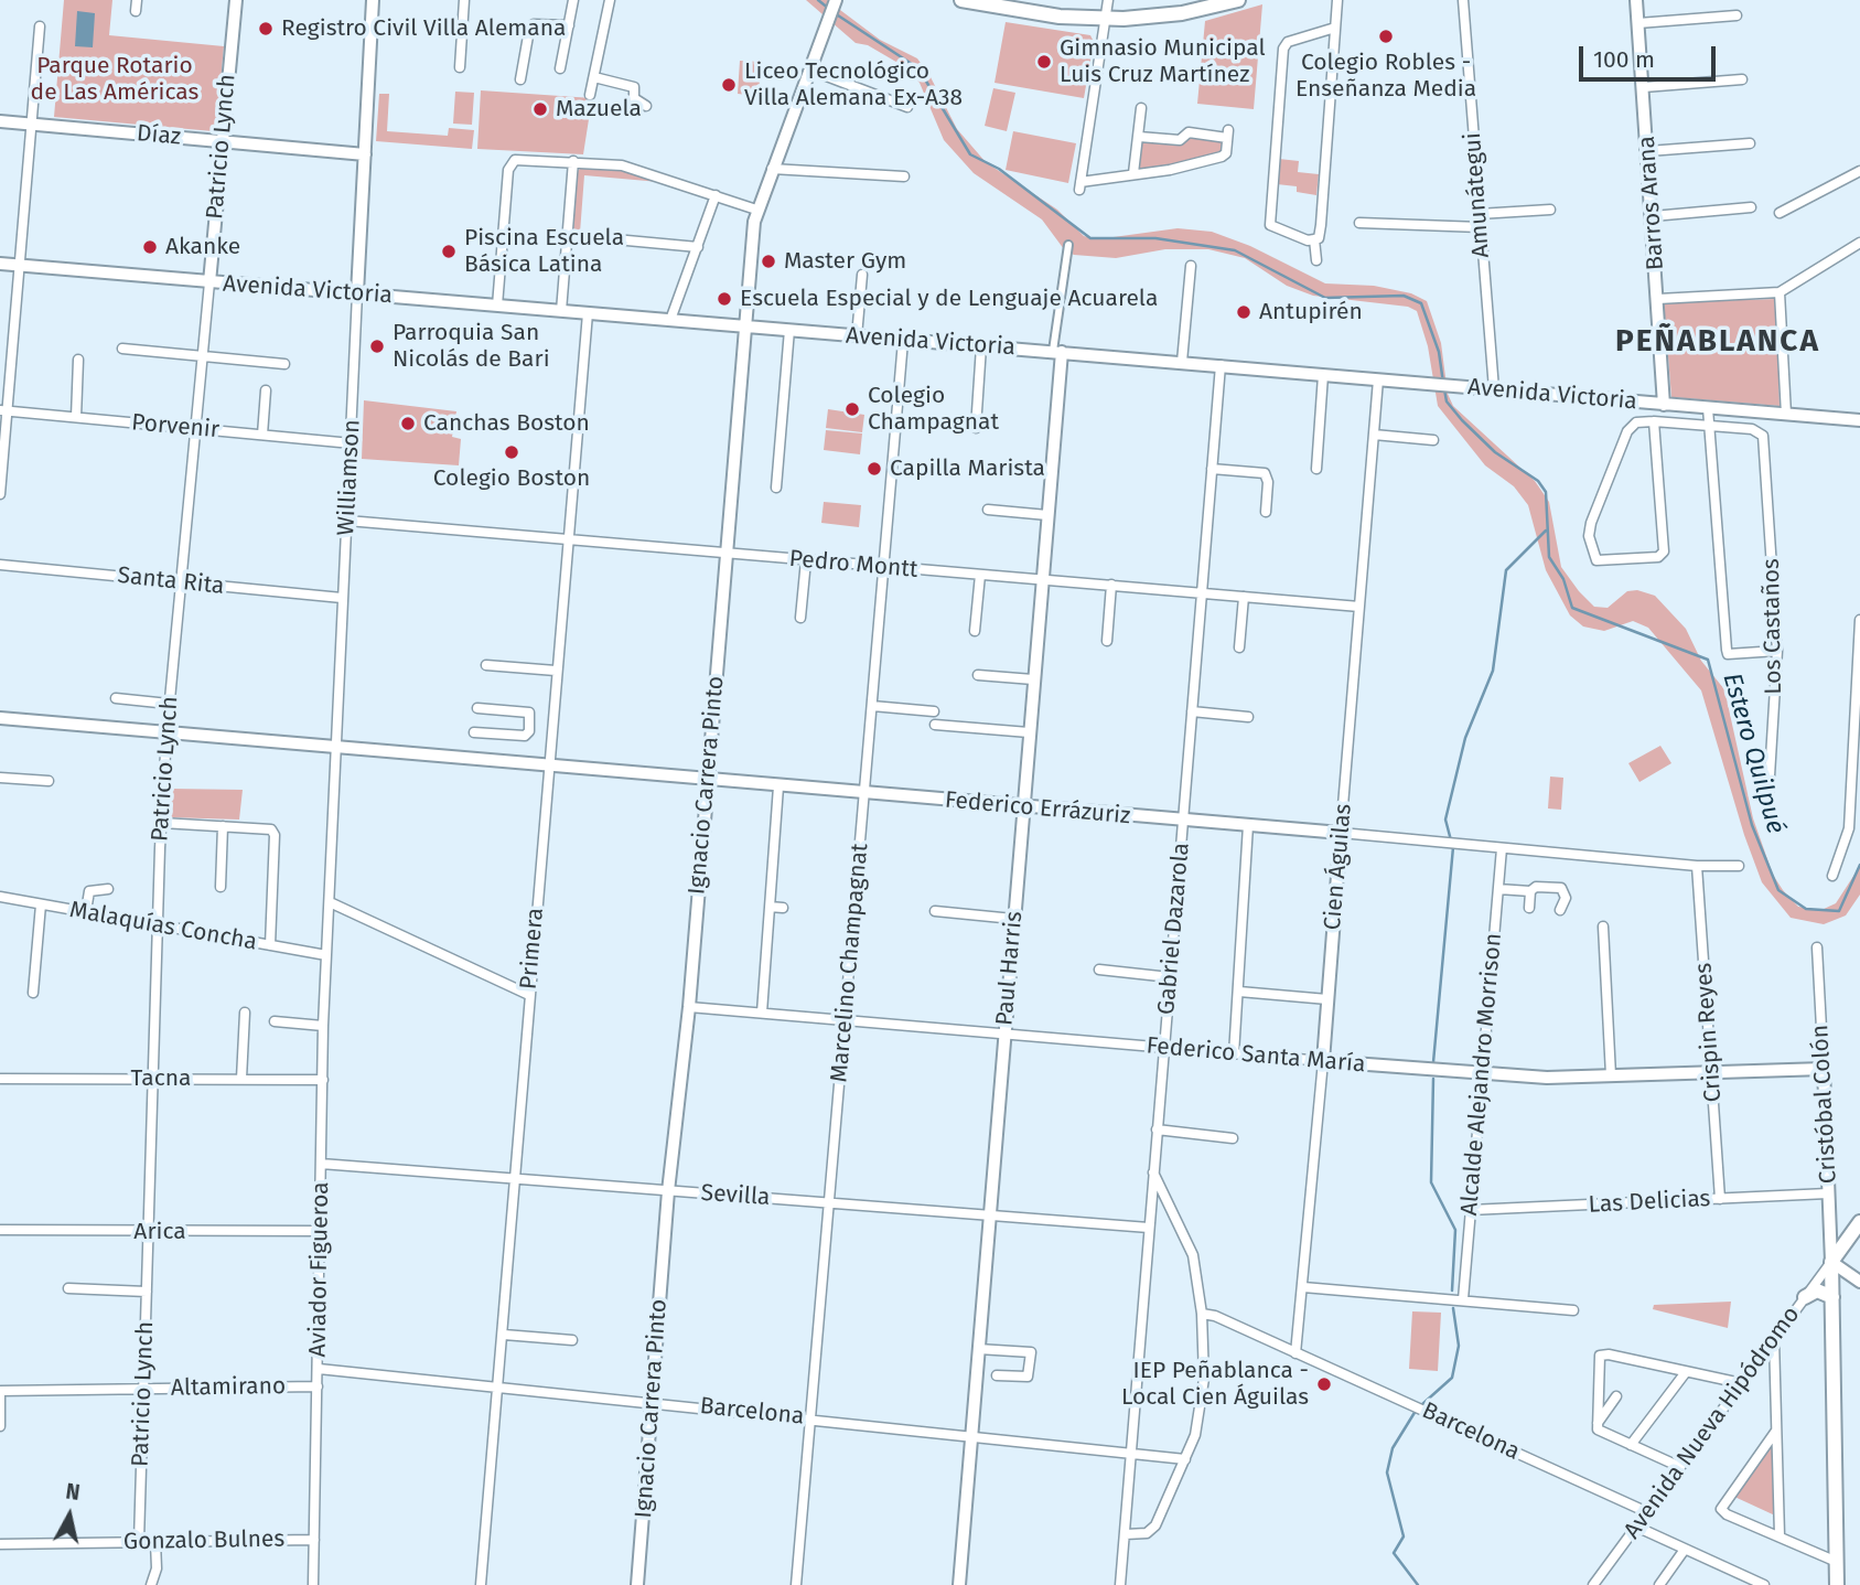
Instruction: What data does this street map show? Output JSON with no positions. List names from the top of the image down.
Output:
{
  "streets": {
    "street": [
      "Díaz",
      "Patricio Lynch",
      "Amunátegui",
      "Barros Arana",
      "Avenida Victoria",
      "Porvenir",
      "Williamson",
      "Pedro Montt",
      "Santa Rita",
      "Los Castaños",
      "Ignacio Carrera Pinto",
      "Federico Errázuriz",
      "Cien Águilas",
      "Malaquías Concha",
      "Gabriel Dazarola",
      "Primera",
      "Marcelino Champagnat",
      "Paul Harris",
      "Crispin Reyes",
      "Federico Santa María",
      "Alcalde Alejandro Morrison",
      "Tacna",
      "Cristóbal Colón",
      "Sevilla",
      "Las Delicias",
      "Arica",
      "Aviador Figueroa",
      "Altamirano",
      "Barcelona",
      "Avenida Nueva Hipódromo",
      "Gonzalo Bulnes"
    ]
  },
  "crossings": [
    ["Díaz", "Patricio Lynch"],
    ["Díaz", "Williamson"],
    ["Patricio Lynch", "Avenida Victoria"],
    ["Patricio Lynch", "Porvenir"],
    ["Patricio Lynch", "Santa Rita"],
    ["Patricio Lynch", "Federico Errázuriz"],
    ["Patricio Lynch", "Malaquías Concha"],
    ["Patricio Lynch", "Tacna"],
    ["Patricio Lynch", "Arica"],
    ["Patricio Lynch", "Altamirano"],
    ["Patricio Lynch", "Gonzalo Bulnes"],
    ["Amunátegui", "Avenida Victoria"],
    ["Barros Arana", "Avenida Victoria"],
    ["Avenida Victoria", "Williamson"],
    ["Avenida Victoria", "Ignacio Carrera Pinto"],
    ["Avenida Victoria", "Cien Águilas"],
    ["Avenida Victoria", "Gabriel Dazarola"],
    ["Avenida Victoria", "Primera"],
    ["Avenida Victoria", "Marcelino Champagnat"],
    ["Avenida Victoria", "Paul Harris"],
    ["Porvenir", "Williamson"],
    ["Williamson", "Pedro Montt"],
    ["Williamson", "Santa Rita"],
    ["Williamson", "Federico Errázuriz"],
    ["Williamson", "Malaquías Concha"],
    ["Williamson", "Aviador Figueroa"],
    ["Pedro Montt", "Ignacio Carrera Pinto"],
    ["Pedro Montt", "Cien Águilas"],
    ["Pedro Montt", "Gabriel Dazarola"],
    ["Pedro Montt", "Primera"],
    ["Pedro Montt", "Marcelino Champagnat"],
    ["Pedro Montt", "Paul Harris"],
    ["Ignacio Carrera Pinto", "Federico Errázuriz"],
    ["Ignacio Carrera Pinto", "Federico Santa María"],
    ["Ignacio Carrera Pinto", "Sevilla"],
    ["Ignacio Carrera Pinto", "Barcelona"],
    ["Federico Errázuriz", "Cien Águilas"],
    ["Federico Errázuriz", "Gabriel Dazarola"],
    ["Federico Errázuriz", "Primera"],
    ["Federico Errázuriz", "Marcelino Champagnat"],
    ["Federico Errázuriz", "Paul Harris"],
    ["Federico Errázuriz", "Crispin Reyes"],
    ["Federico Errázuriz", "Alcalde Alejandro Morrison"],
    ["Cien Águilas", "Federico Santa María"],
    ["Cien Águilas", "Barcelona"],
    ["Malaquías Concha", "Aviador Figueroa"],
    ["Gabriel Dazarola", "Federico Santa María"],
    ["Gabriel Dazarola", "Sevilla"],
    ["Gabriel Dazarola", "Barcelona"],
    ["Primera", "Sevilla"],
    ["Primera", "Barcelona"],
    ["Marcelino Champagnat", "Federico Santa María"],
    ["Marcelino Champagnat", "Sevilla"],
    ["Marcelino Champagnat", "Barcelona"],
    ["Paul Harris", "Federico Santa María"],
    ["Paul Harris", "Sevilla"],
    ["Paul Harris", "Barcelona"],
    ["Crispin Reyes", "Federico Santa María"],
    ["Crispin Reyes", "Las Delicias"],
    ["Federico Santa María", "Alcalde Alejandro Morrison"],
    ["Federico Santa María", "Cristóbal Colón"],
    ["Alcalde Alejandro Morrison", "Las Delicias"],
    ["Tacna", "Aviador Figueroa"],
    ["Cristóbal Colón", "Las Delicias"],
    ["Cristóbal Colón", "Avenida Nueva Hipódromo"],
    ["Sevilla", "Aviador Figueroa"],
    ["Arica", "Aviador Figueroa"],
    ["Aviador Figueroa", "Altamirano"],
    ["Aviador Figueroa", "Barcelona"],
    ["Aviador Figueroa", "Gonzalo Bulnes"],
    ["Barcelona", "Avenida Nueva Hipódromo"]
  ],
  "districts": ["PEÑABLANCA"],
  "water": ["Estero Quilpué"],
  "parks": ["Parque Rotario de Las Américas"],
  "places": [
    "Registro Civil Villa Alemana",
    "Colegio Robles - Enseñanza Media",
    "Gimnasio Municipal Luis Cruz Martínez",
    "Liceo Tecnológico Villa Alemana Ex-A38",
    "Mazuela",
    "Akanke",
    "Piscina Escuela Básica Latina",
    "Master Gym",
    "Escuela Especial y de Lenguaje Acuarela",
    "Antupirén",
    "Parroquia San Nicolás de Bari",
    "Colegio Champagnat",
    "Canchas Boston",
    "Colegio Boston",
    "Capilla Marista",
    "IEP Peñablanca - Local Cien Águilas"
  ],
  "scale_bar": "100 m",
  "north": "top"
}
